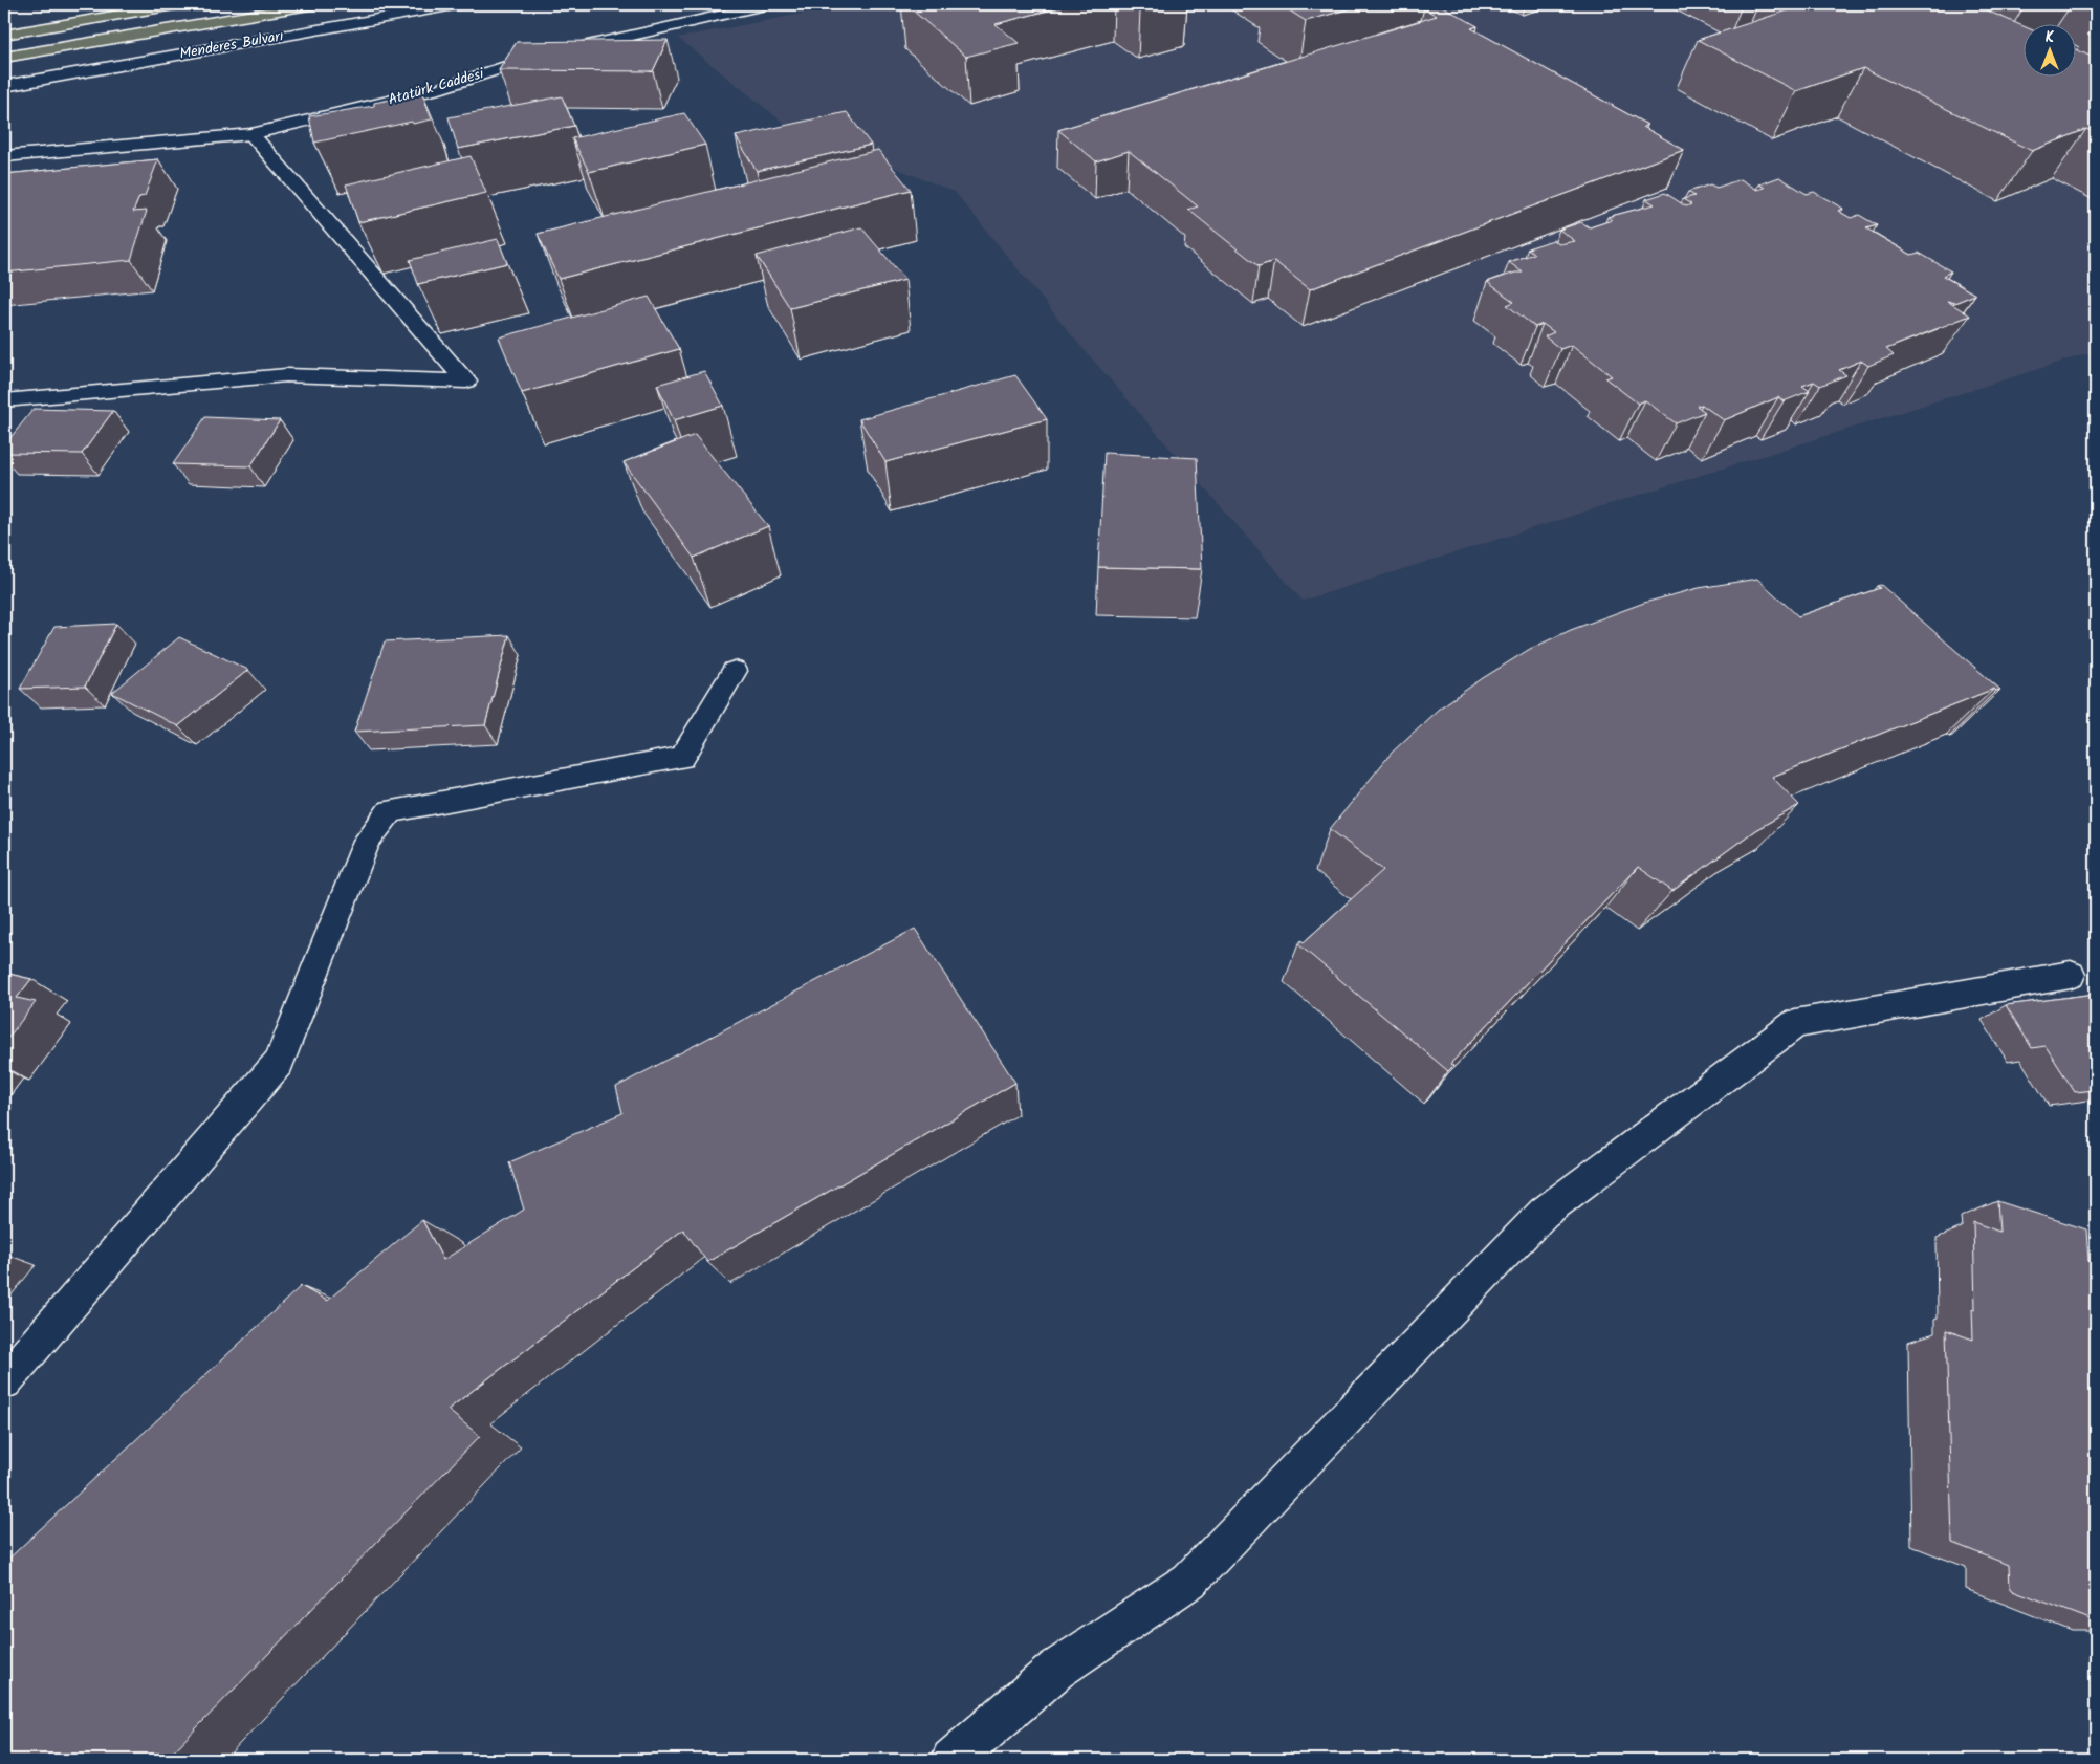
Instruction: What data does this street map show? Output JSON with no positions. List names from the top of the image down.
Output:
{
  "streets": {
    "street": ["Menderes Bulvarı", "Atatürk Caddesi"]
  },
  "north": "top"
}
